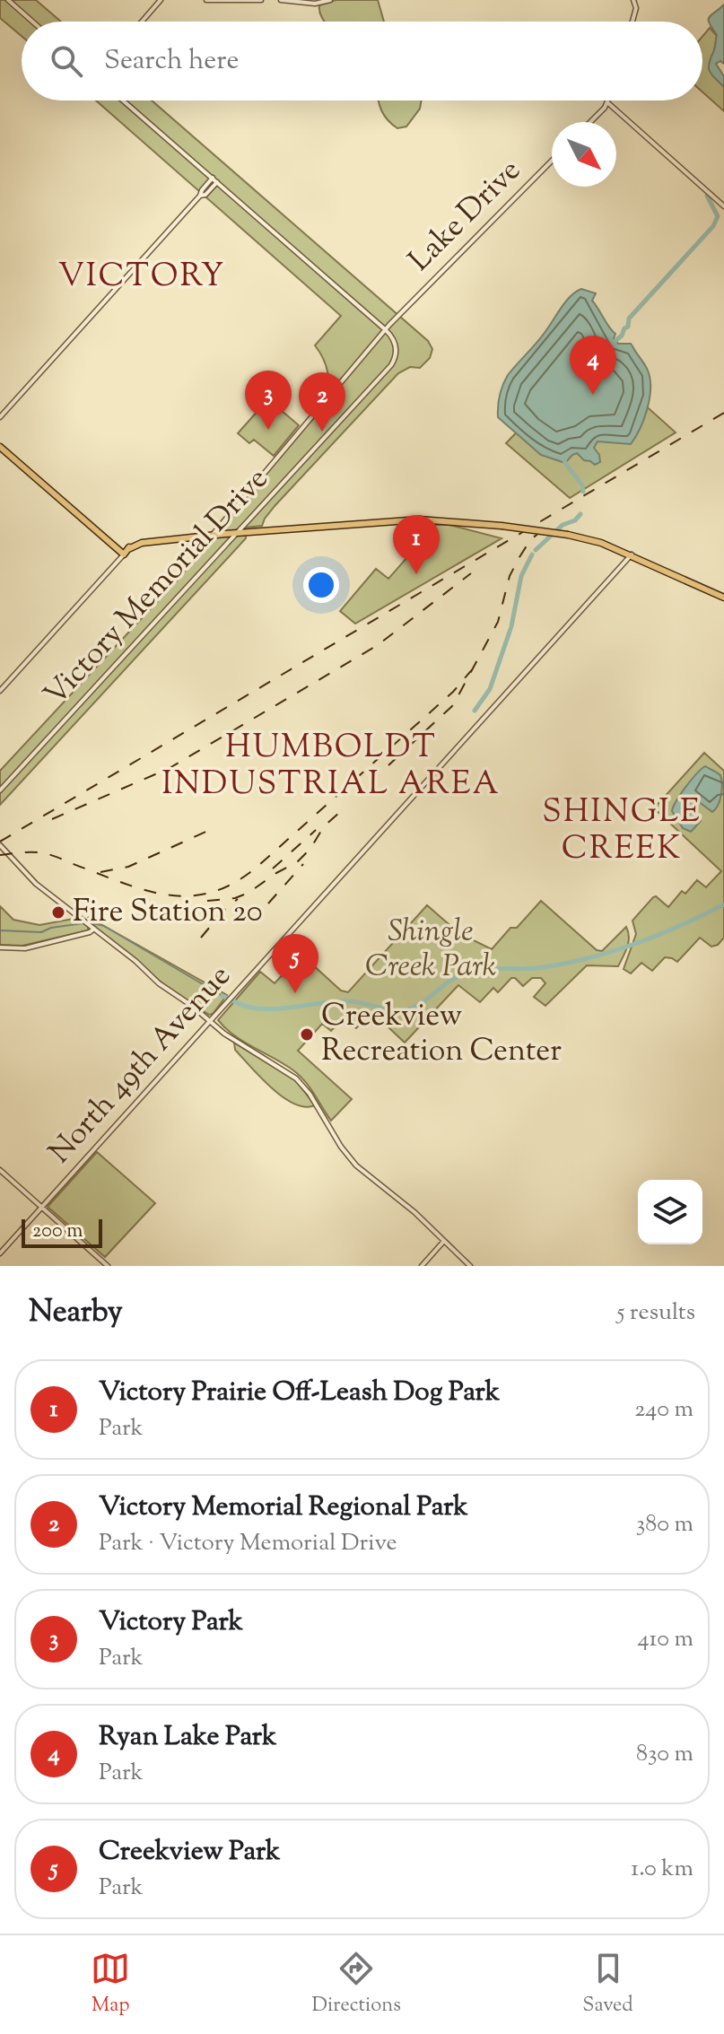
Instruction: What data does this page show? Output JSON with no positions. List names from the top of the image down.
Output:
{
  "streets": {
    "street": ["Lake Drive", "Victory Memorial Drive", "North 49th Avenue"]
  },
  "crossings": [
    ["Lake Drive", "Victory Memorial Drive"]
  ],
  "districts": ["VICTORY", "HUMBOLDT INDUSTRIAL AREA", "SHINGLE CREEK"],
  "parks": ["Shingle Creek Park"],
  "places": ["Fire Station 20", "Creekview Recreation Center"],
  "scale_bar": "200 m",
  "north": "bottom right",
  "page": {
    "search": "Search here",
    "pins": [
      "4",
      "3",
      "2",
      "1",
      "5"
    ],
    "scale": "200 m",
    "heading": ["Nearby", "5 results"],
    "list": [
      {
        "mark": "1",
        "name": "Victory Prairie Off-Leash Dog Park",
        "note": "Park",
        "value": "240 m"
      },
      {
        "mark": "2",
        "name": "Victory Memorial Regional Park",
        "note": "Park · Victory Memorial Drive",
        "value": "380 m"
      },
      {
        "mark": "3",
        "name": "Victory Park",
        "note": "Park",
        "value": "410 m"
      },
      {
        "mark": "4",
        "name": "Ryan Lake Park",
        "note": "Park",
        "value": "830 m"
      },
      {
        "mark": "5",
        "name": "Creekview Park",
        "note": "Park",
        "value": "1.0 km"
      }
    ],
    "nav": ["Map", "Directions", "Saved"]
  }
}
